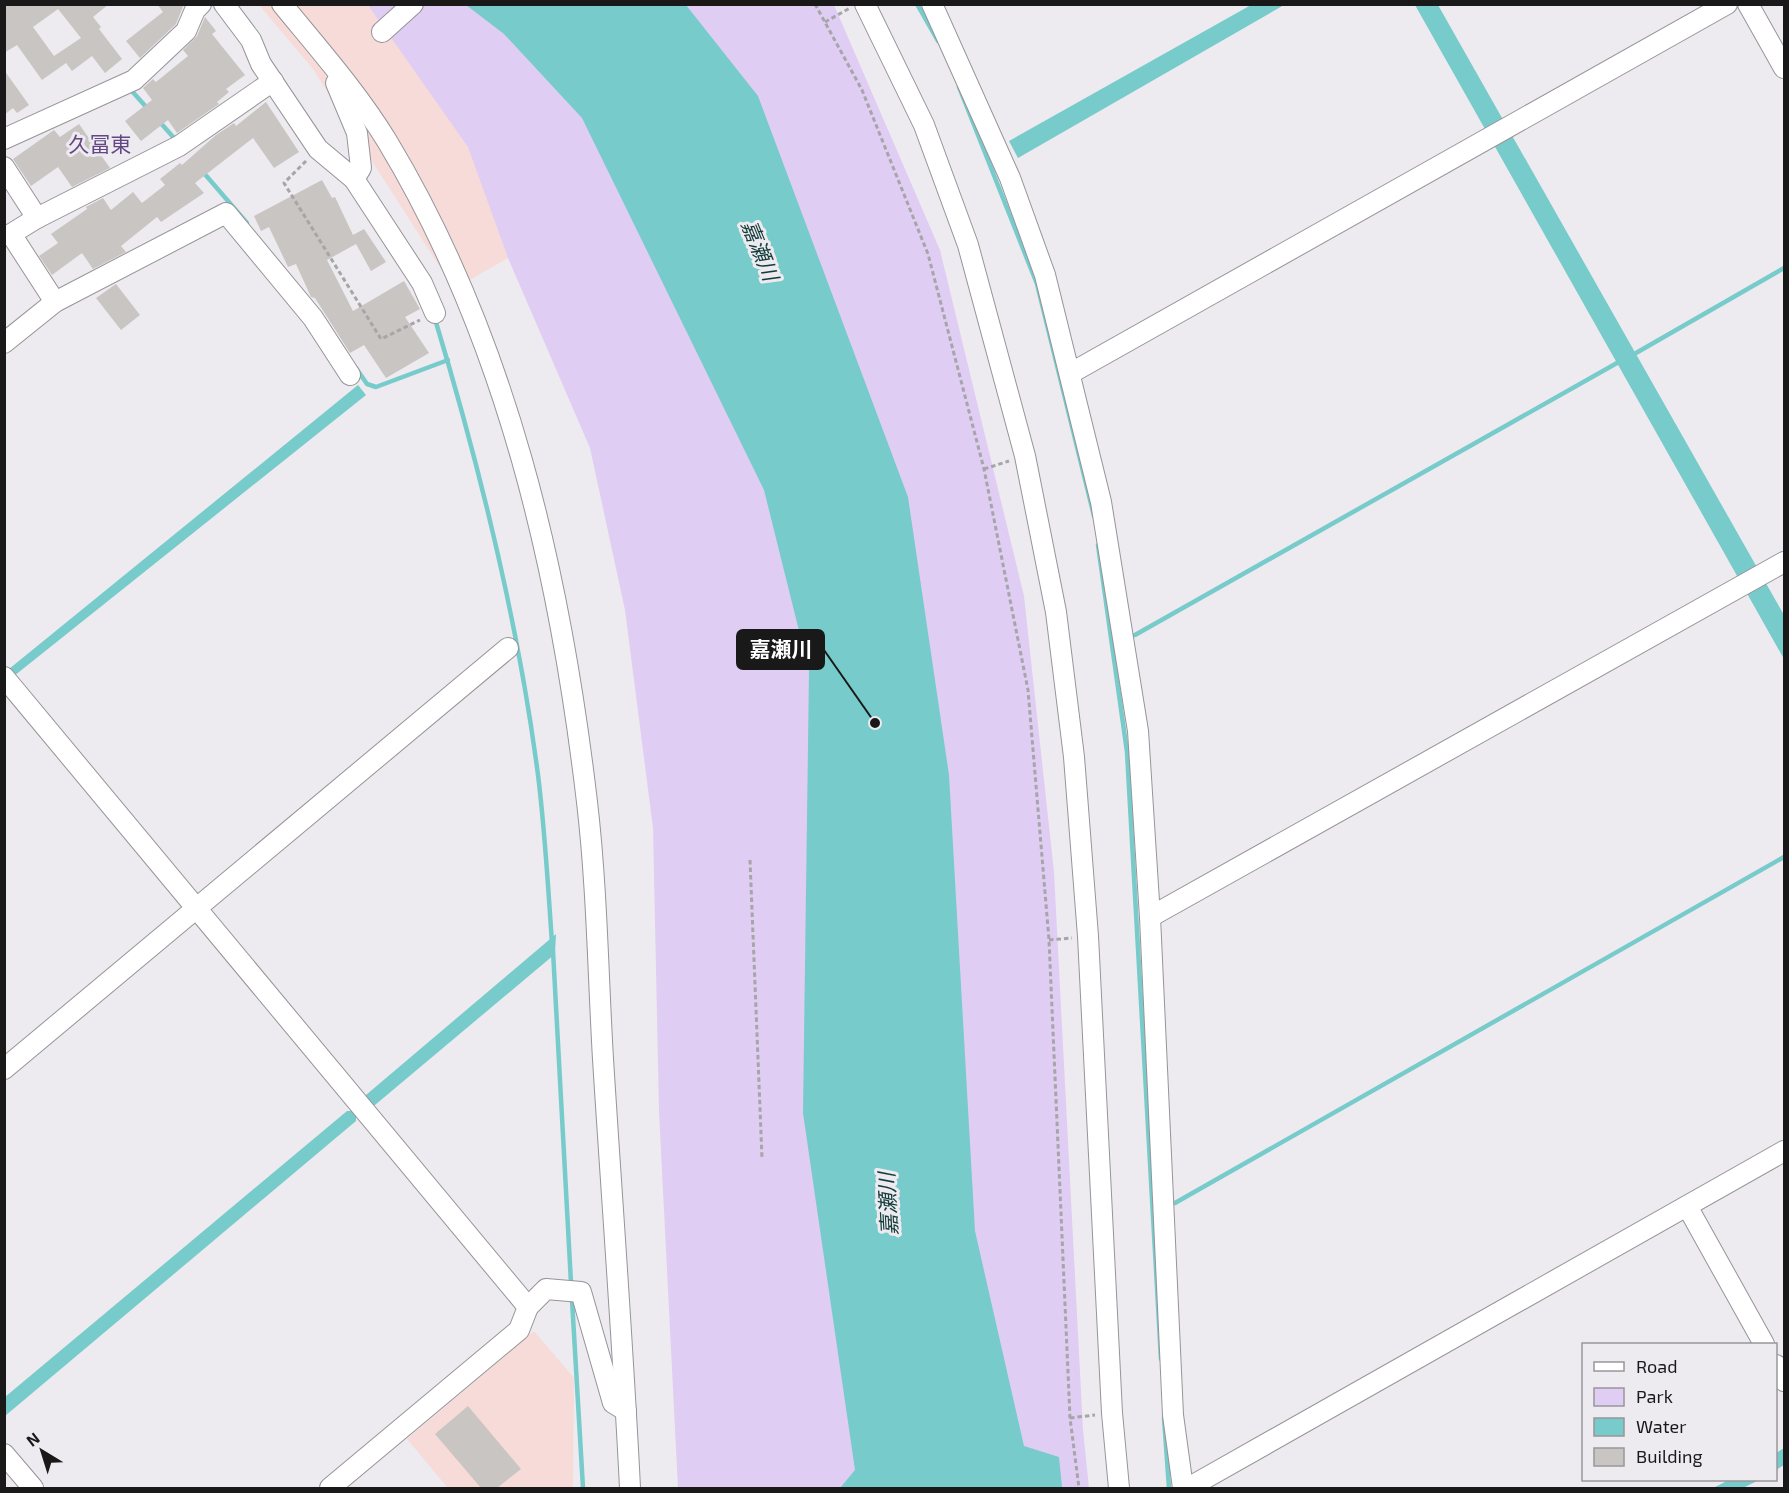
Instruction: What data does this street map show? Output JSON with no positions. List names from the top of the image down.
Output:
{
  "districts": ["久冨東"],
  "water": ["嘉瀬川"],
  "places": ["嘉瀬川"],
  "legend": [
    "Road",
    "Park",
    "Water",
    "Building"
  ],
  "north": "top left"
}
